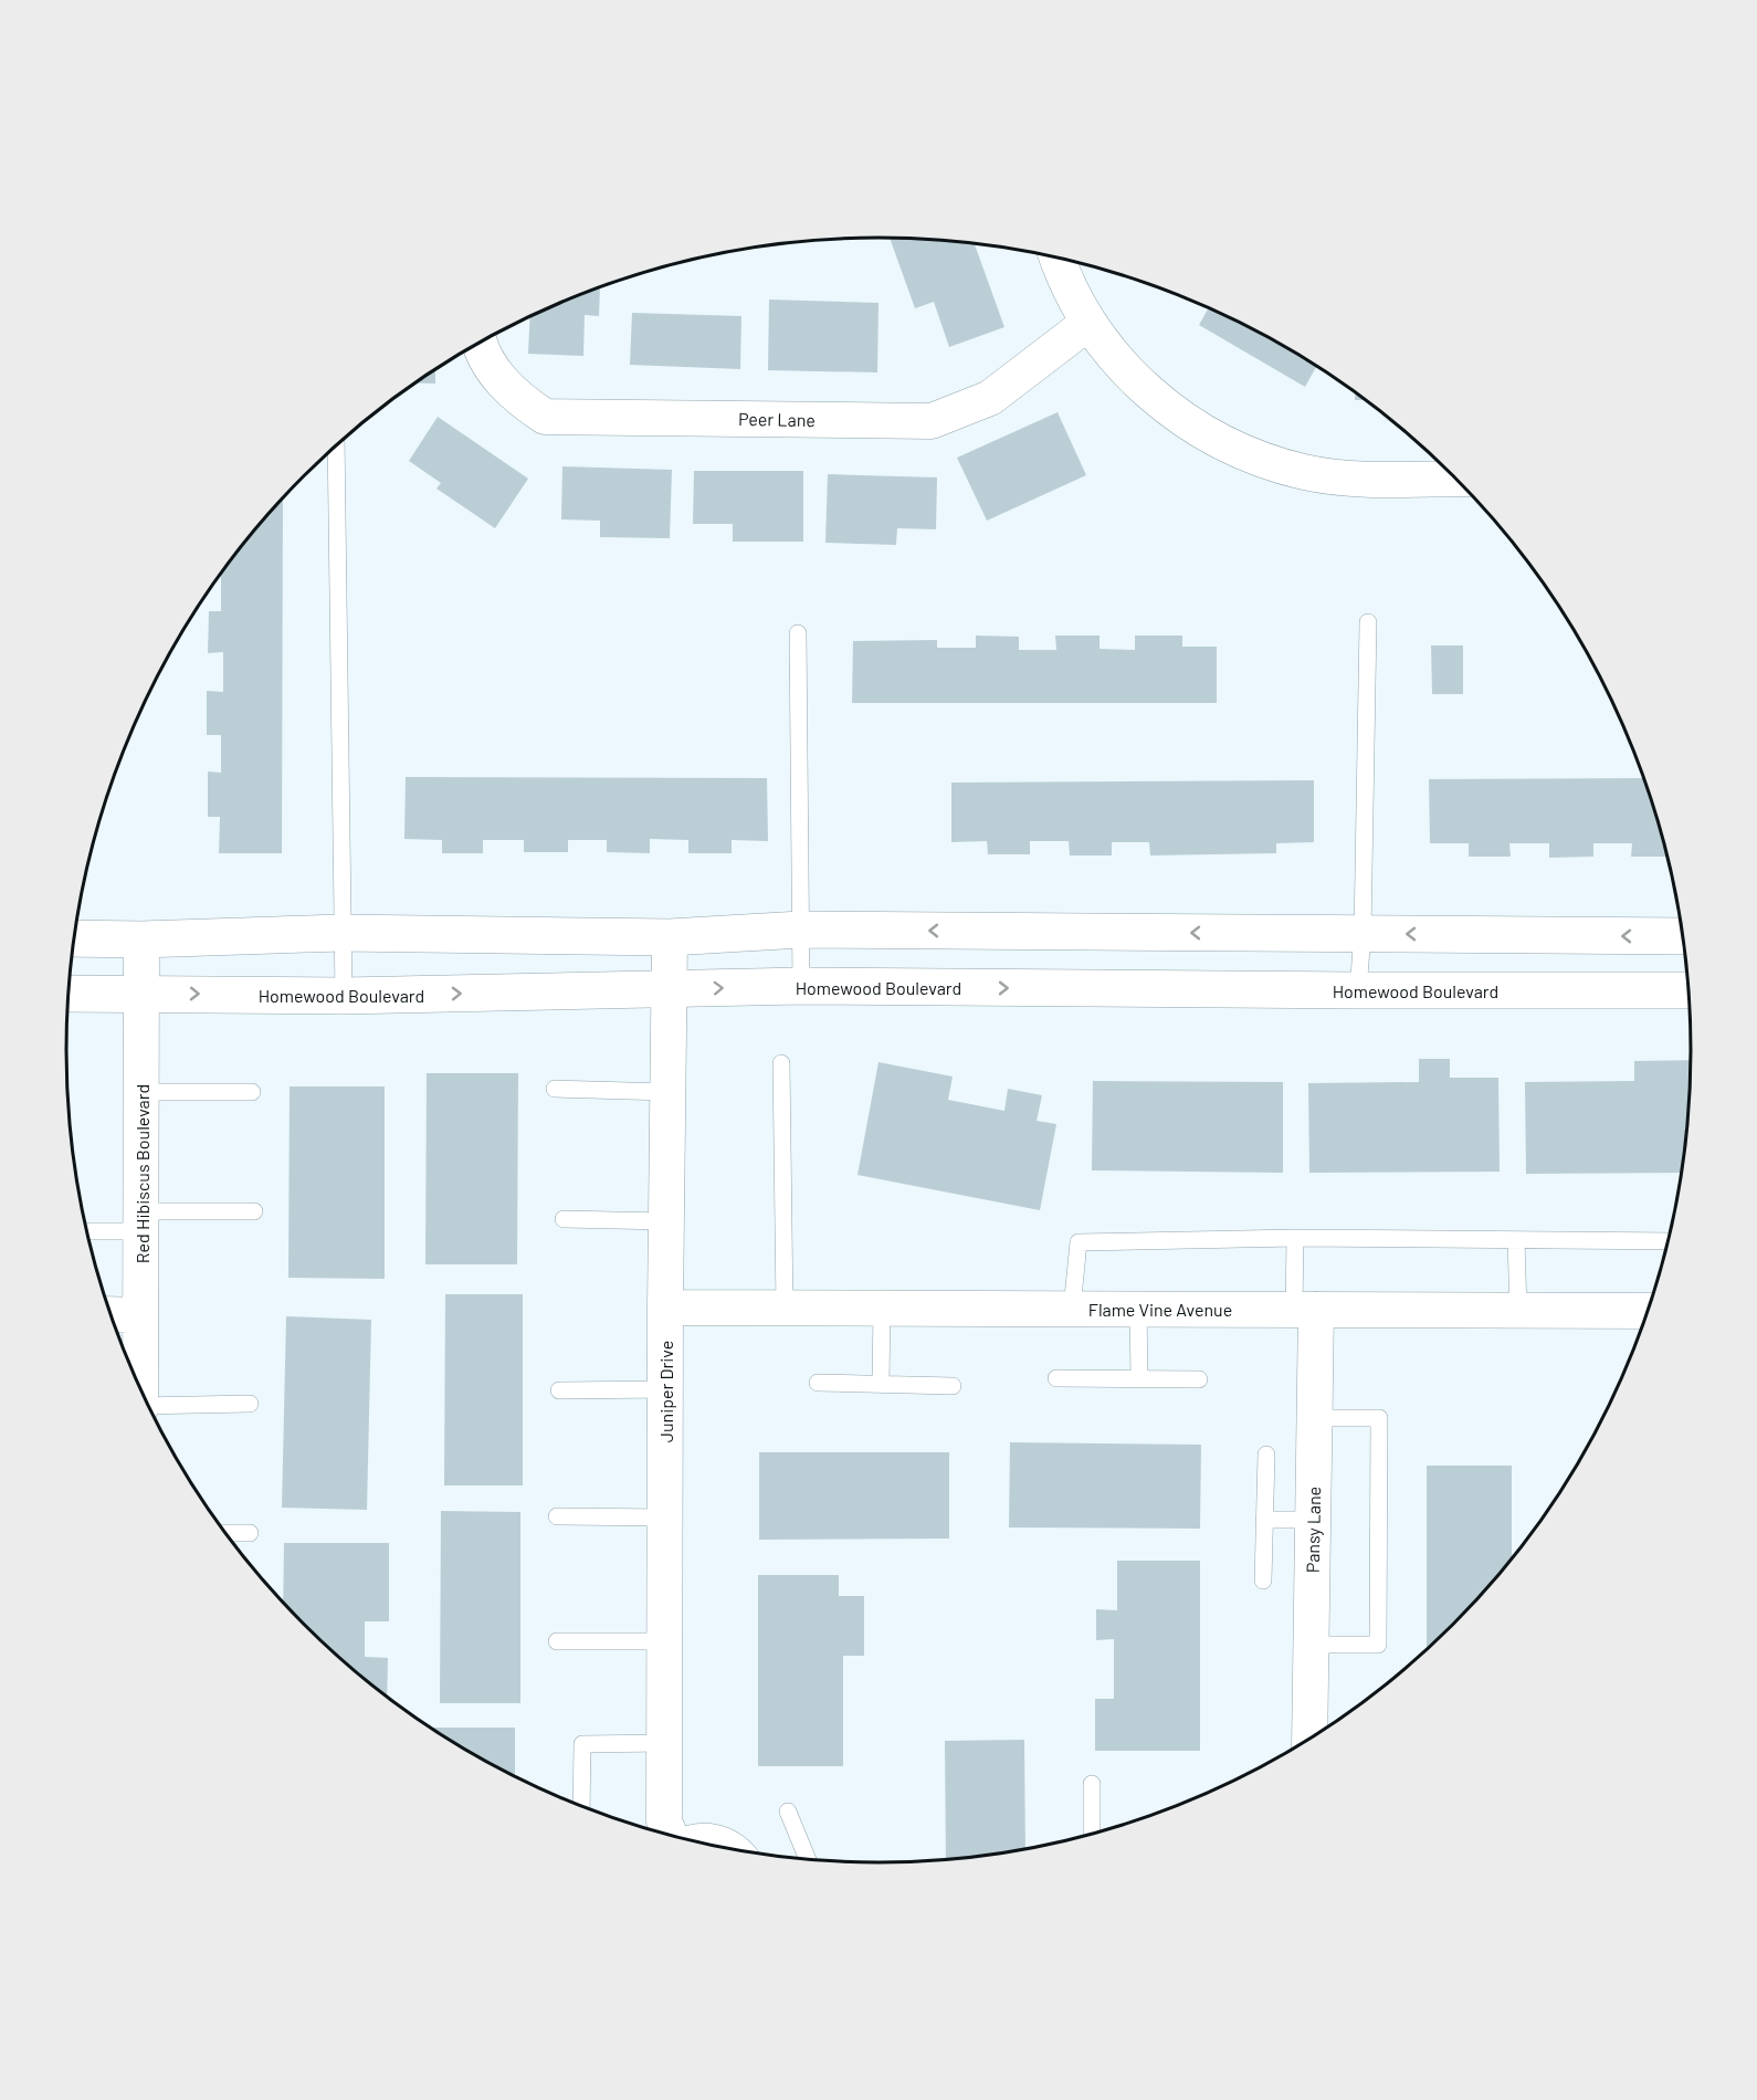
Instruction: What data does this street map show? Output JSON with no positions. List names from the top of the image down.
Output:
{
  "streets": {
    "street": [
      "Peer Lane",
      "Homewood Boulevard",
      "Red Hibiscus Boulevard",
      "Flame Vine Avenue",
      "Juniper Drive",
      "Pansy Lane"
    ]
  },
  "crossings": [
    ["Homewood Boulevard", "Red Hibiscus Boulevard"],
    ["Homewood Boulevard", "Juniper Drive"],
    ["Flame Vine Avenue", "Juniper Drive"],
    ["Flame Vine Avenue", "Pansy Lane"]
  ]
}
